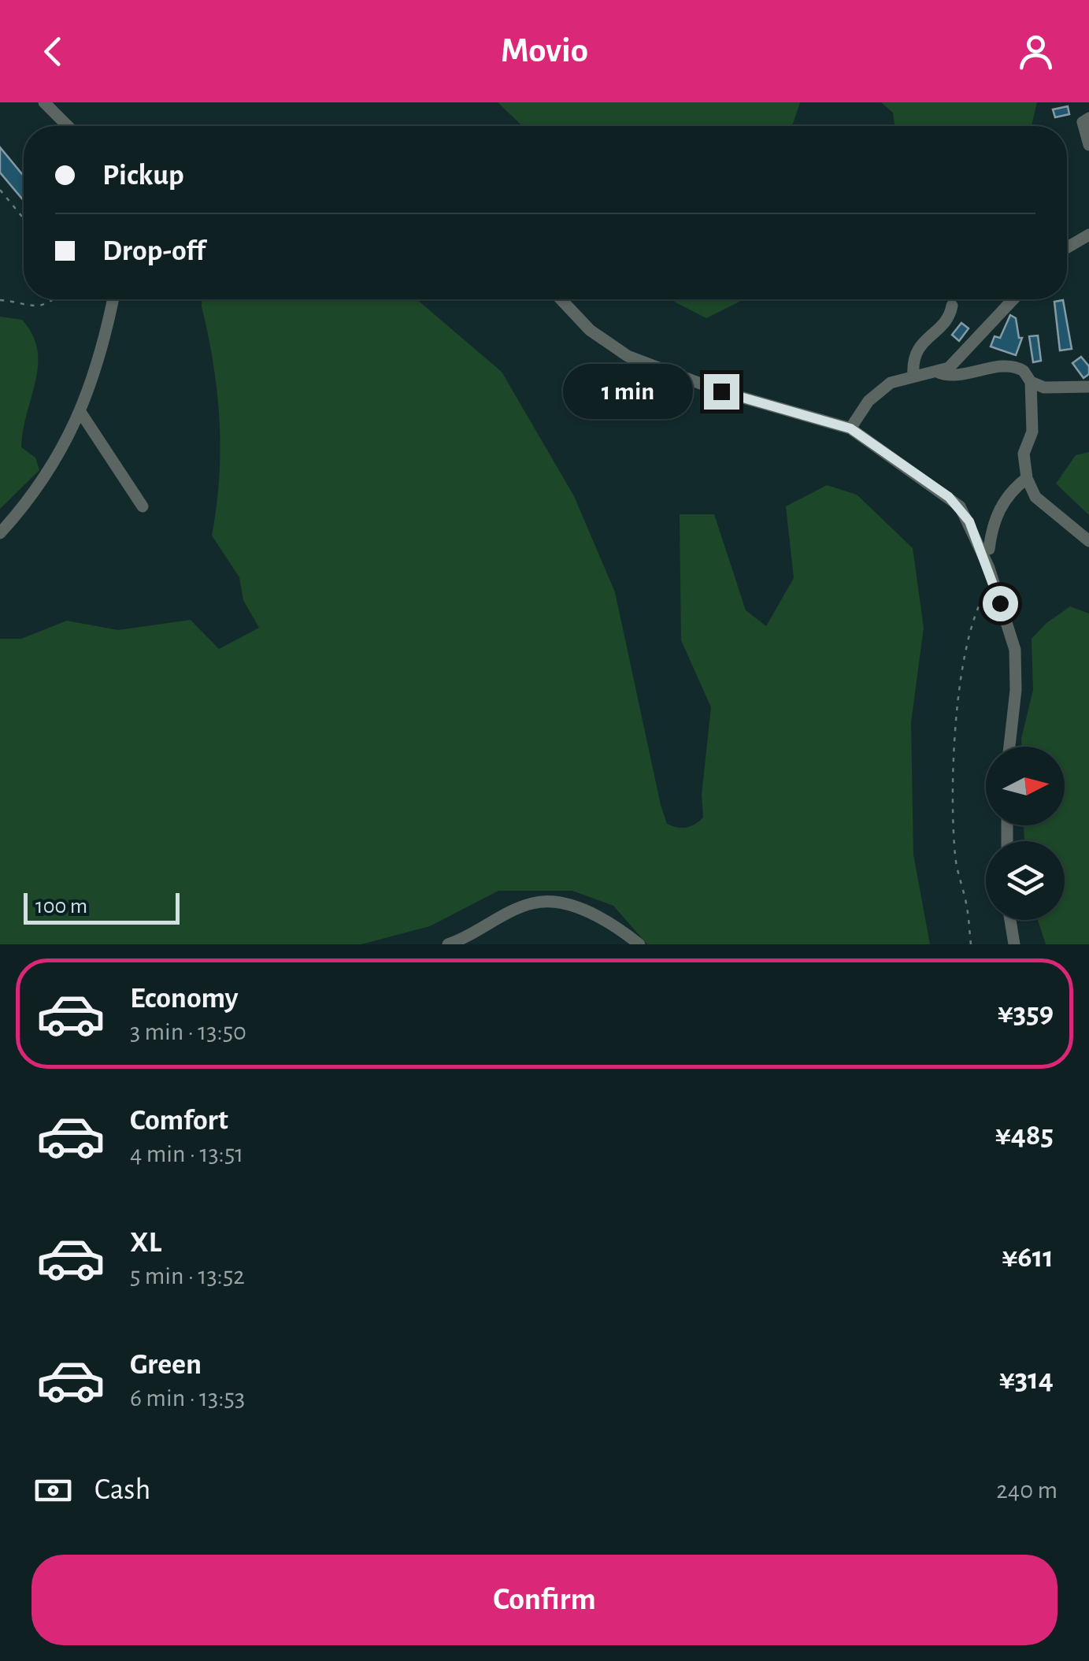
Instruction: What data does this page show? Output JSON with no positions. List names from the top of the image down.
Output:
{
  "scale_bar": "100 m",
  "north": "right",
  "page": {
    "header": "Movio",
    "banner": ["Pickup", "Drop-off"],
    "bubble": "1 min",
    "scale": "100 m",
    "list": [
      {
        "name": "Economy",
        "note": "3 min · 13:50",
        "value": "¥359"
      },
      {
        "name": "Comfort",
        "note": "4 min · 13:51",
        "value": "¥485"
      },
      {
        "name": "XL",
        "note": "5 min · 13:52",
        "value": "¥611"
      },
      {
        "name": "Green",
        "note": "6 min · 13:53",
        "value": "¥314"
      }
    ],
    "pay": ["Cash", "240 m"],
    "buttons": "Confirm"
  }
}
